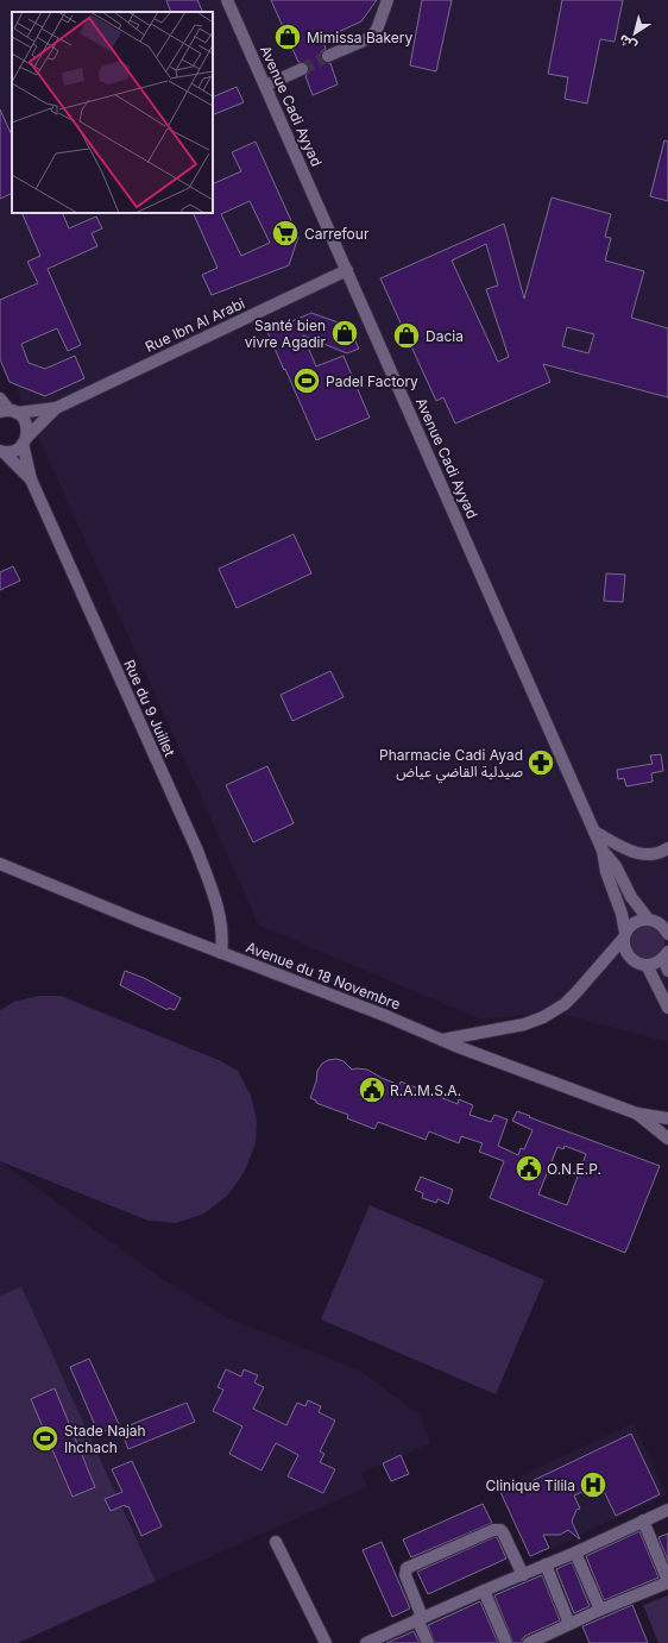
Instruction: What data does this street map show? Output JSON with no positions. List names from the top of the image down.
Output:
{
  "streets": {
    "street": [
      "Avenue Cadi Ayyad",
      "Rue Ibn Al Arabi",
      "Rue du 9 Juillet",
      "Avenue du 18 Novembre"
    ]
  },
  "crossings": [
    ["Avenue Cadi Ayyad", "Rue Ibn Al Arabi"],
    ["Rue Ibn Al Arabi", "Rue du 9 Juillet"],
    ["Rue du 9 Juillet", "Avenue du 18 Novembre"]
  ],
  "places": {
    "shop": ["Mimissa Bakery", "Santé bien vivre Agadir", "Dacia"],
    "supermarket": ["Carrefour"],
    "sports": ["Padel Factory", "Stade Najah Ihchach"],
    "pharmacy": ["Pharmacie Cadi Ayad صيدلية القاضي عياض"],
    "public building": ["R.A.M.S.A.", "O.N.E.P."],
    "hospital": ["Clinique Tilila"]
  },
  "north": "bottom left"
}
